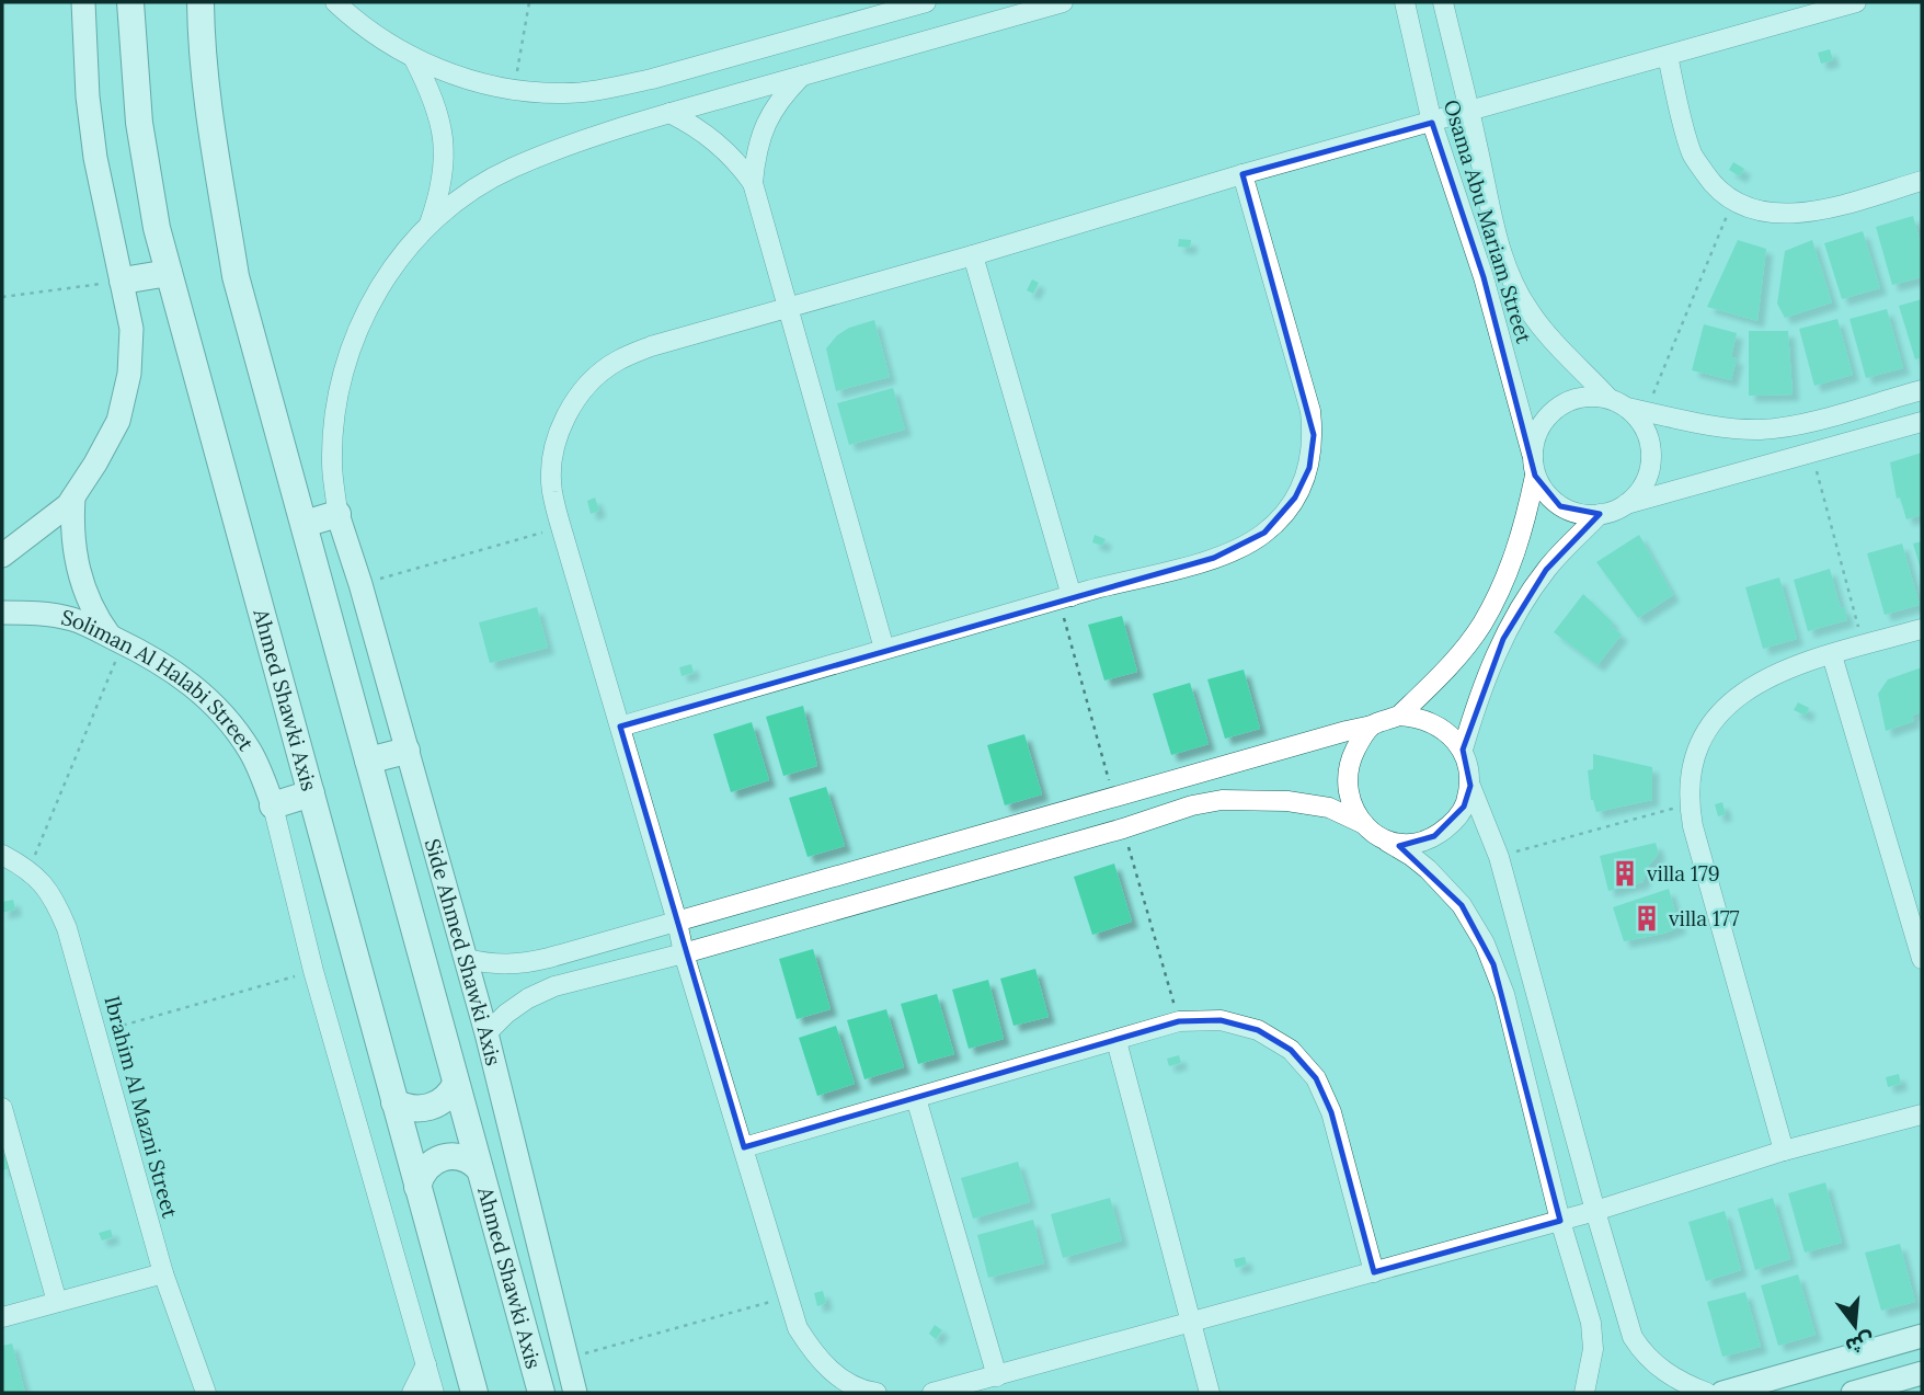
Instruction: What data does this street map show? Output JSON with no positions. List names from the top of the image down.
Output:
{
  "streets": {
    "main road": ["Ahmed Shawki Axis"],
    "street": [
      "Osama Abu Mariam Street",
      "Soliman Al Halabi Street",
      "Side Ahmed Shawki Axis",
      "Ibrahim Al Mazni Street"
    ]
  },
  "places": {
    "building": ["villa 179", "villa 177"]
  },
  "north": "bottom"
}
